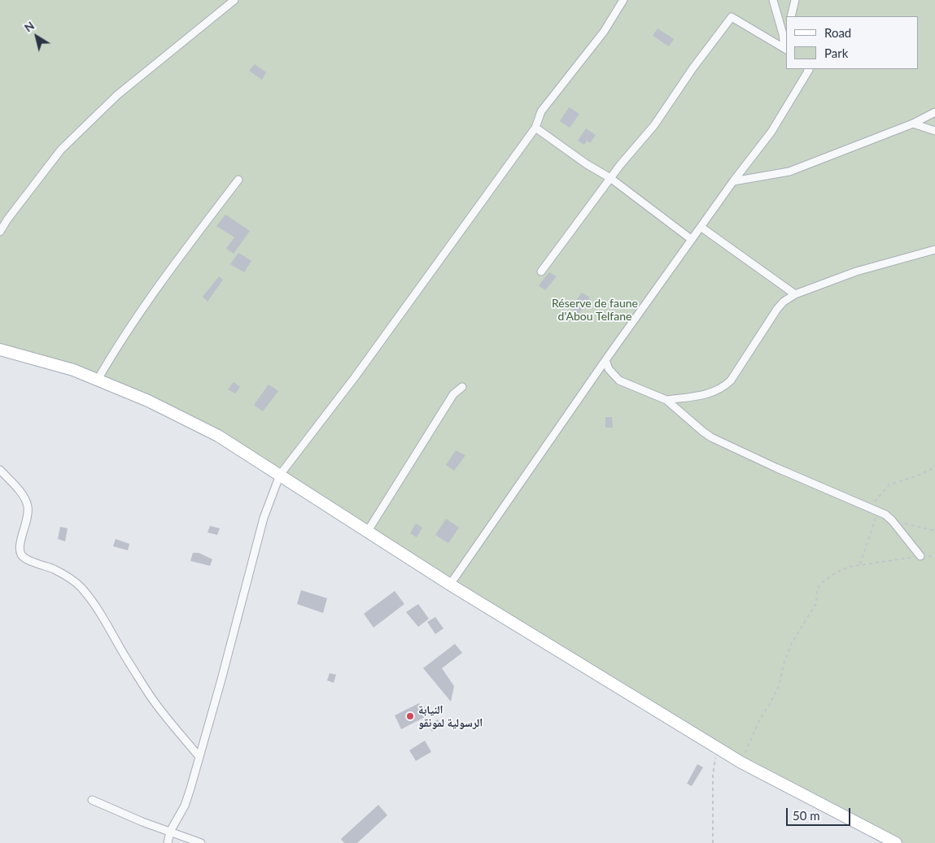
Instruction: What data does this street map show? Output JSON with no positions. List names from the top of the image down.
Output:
{
  "parks": ["Réserve de faune d'Abou Telfane"],
  "places": ["النيابة الرسولية لمونقو"],
  "legend": ["Road", "Park"],
  "scale_bar": "50 m",
  "north": "top left"
}
